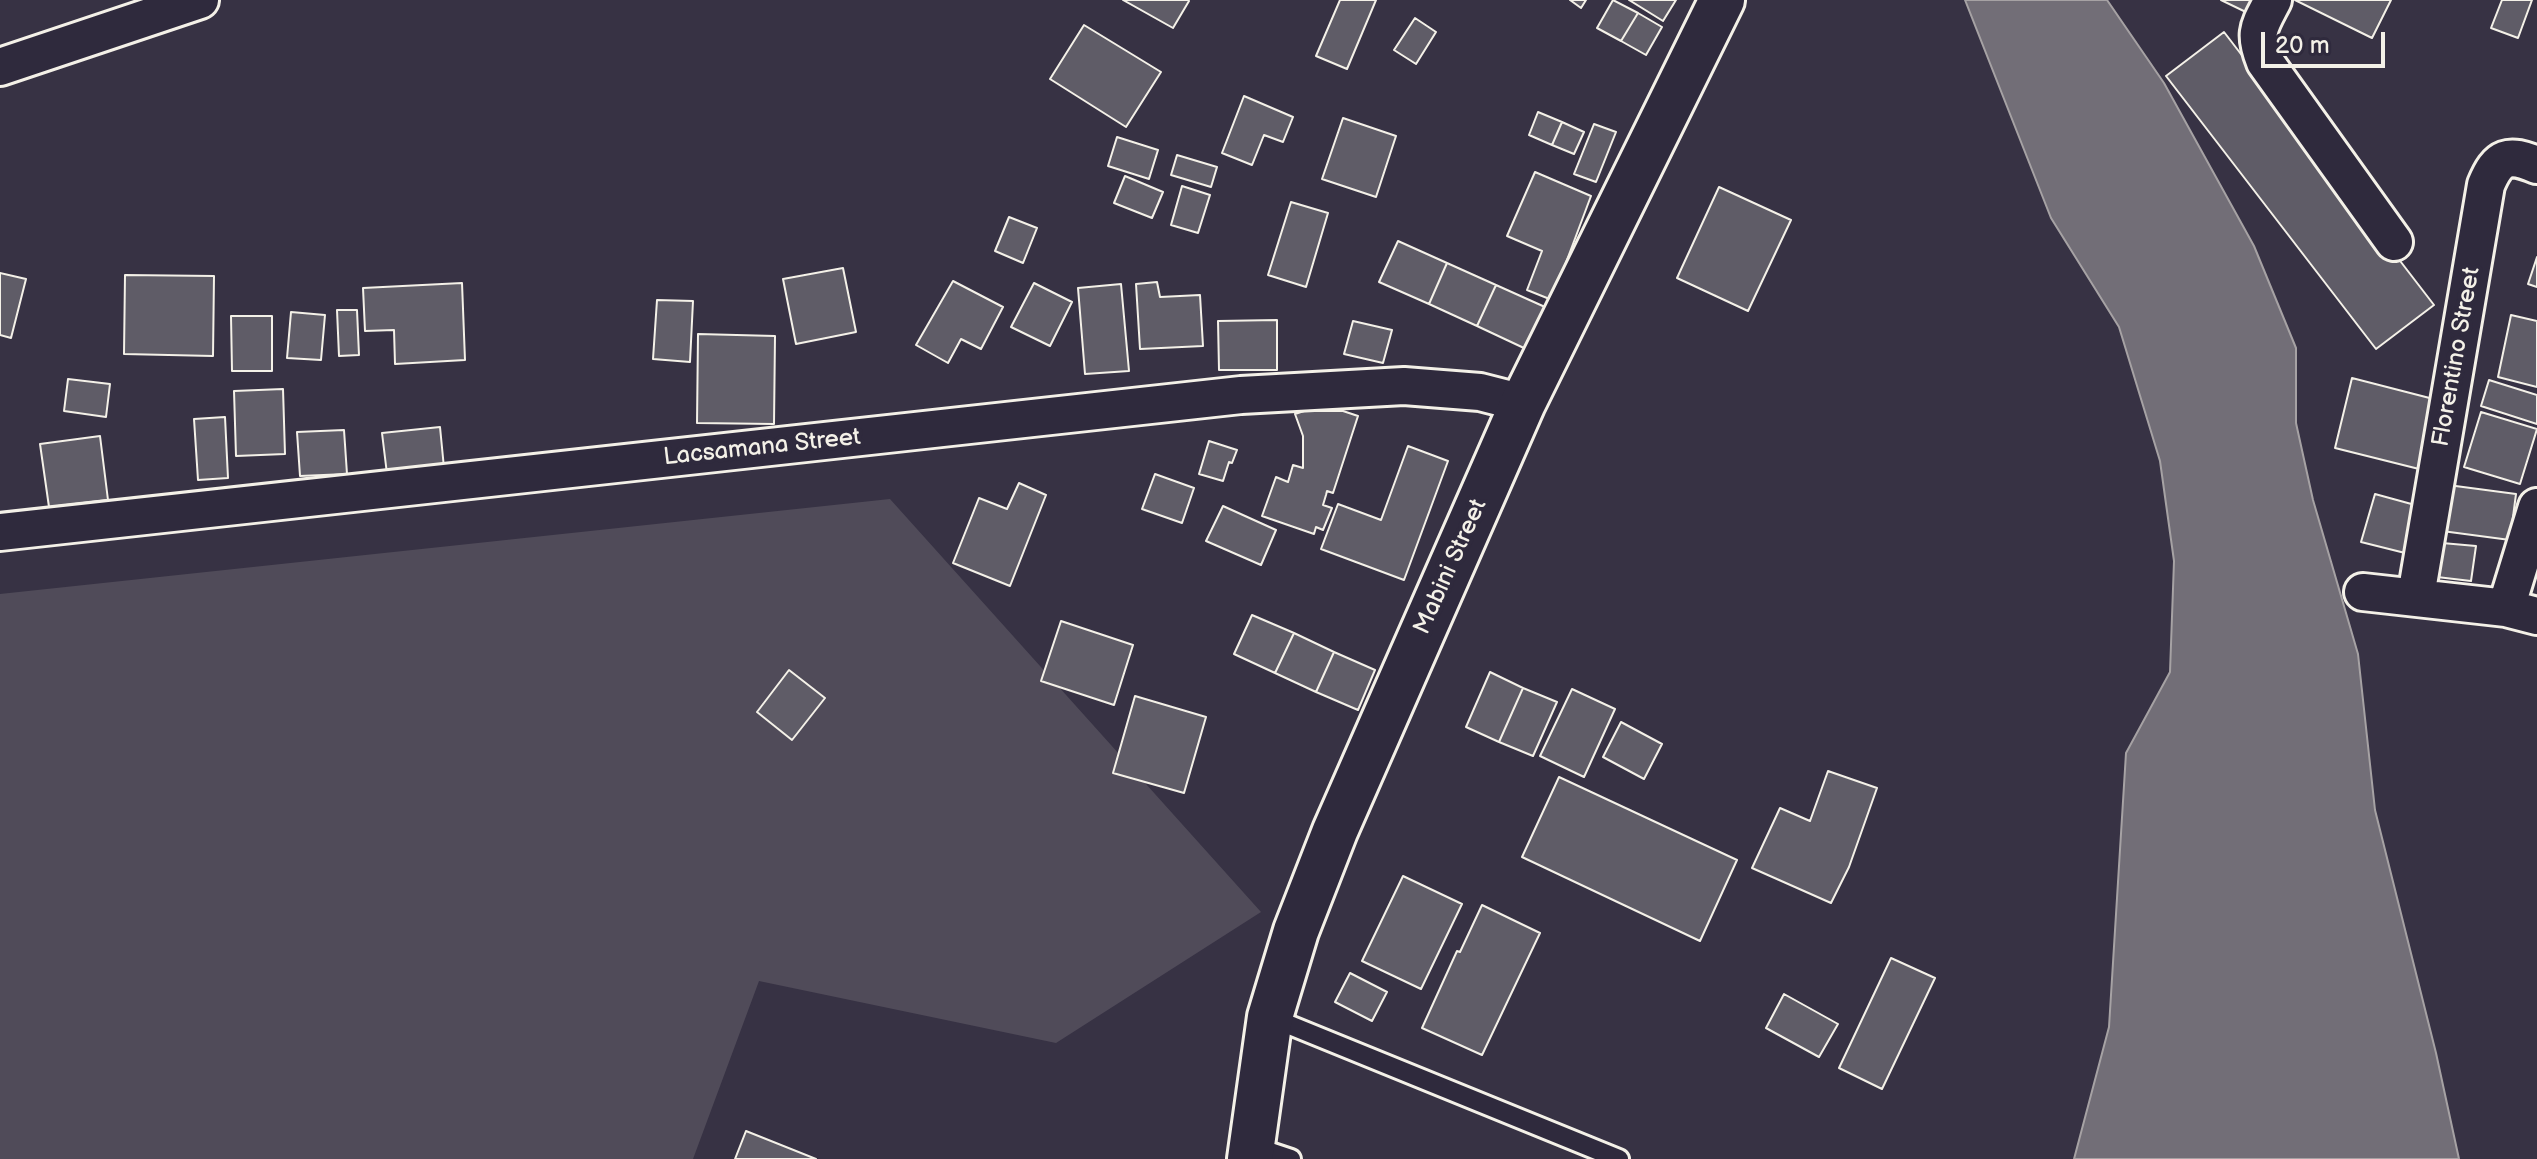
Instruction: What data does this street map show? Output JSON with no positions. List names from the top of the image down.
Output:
{
  "streets": {
    "main road": ["Mabini Street"],
    "street": ["Florentino Street", "Lacsamana Street"]
  },
  "crossings": [
    ["Lacsamana Street", "Mabini Street"]
  ],
  "scale_bar": "20 m"
}
